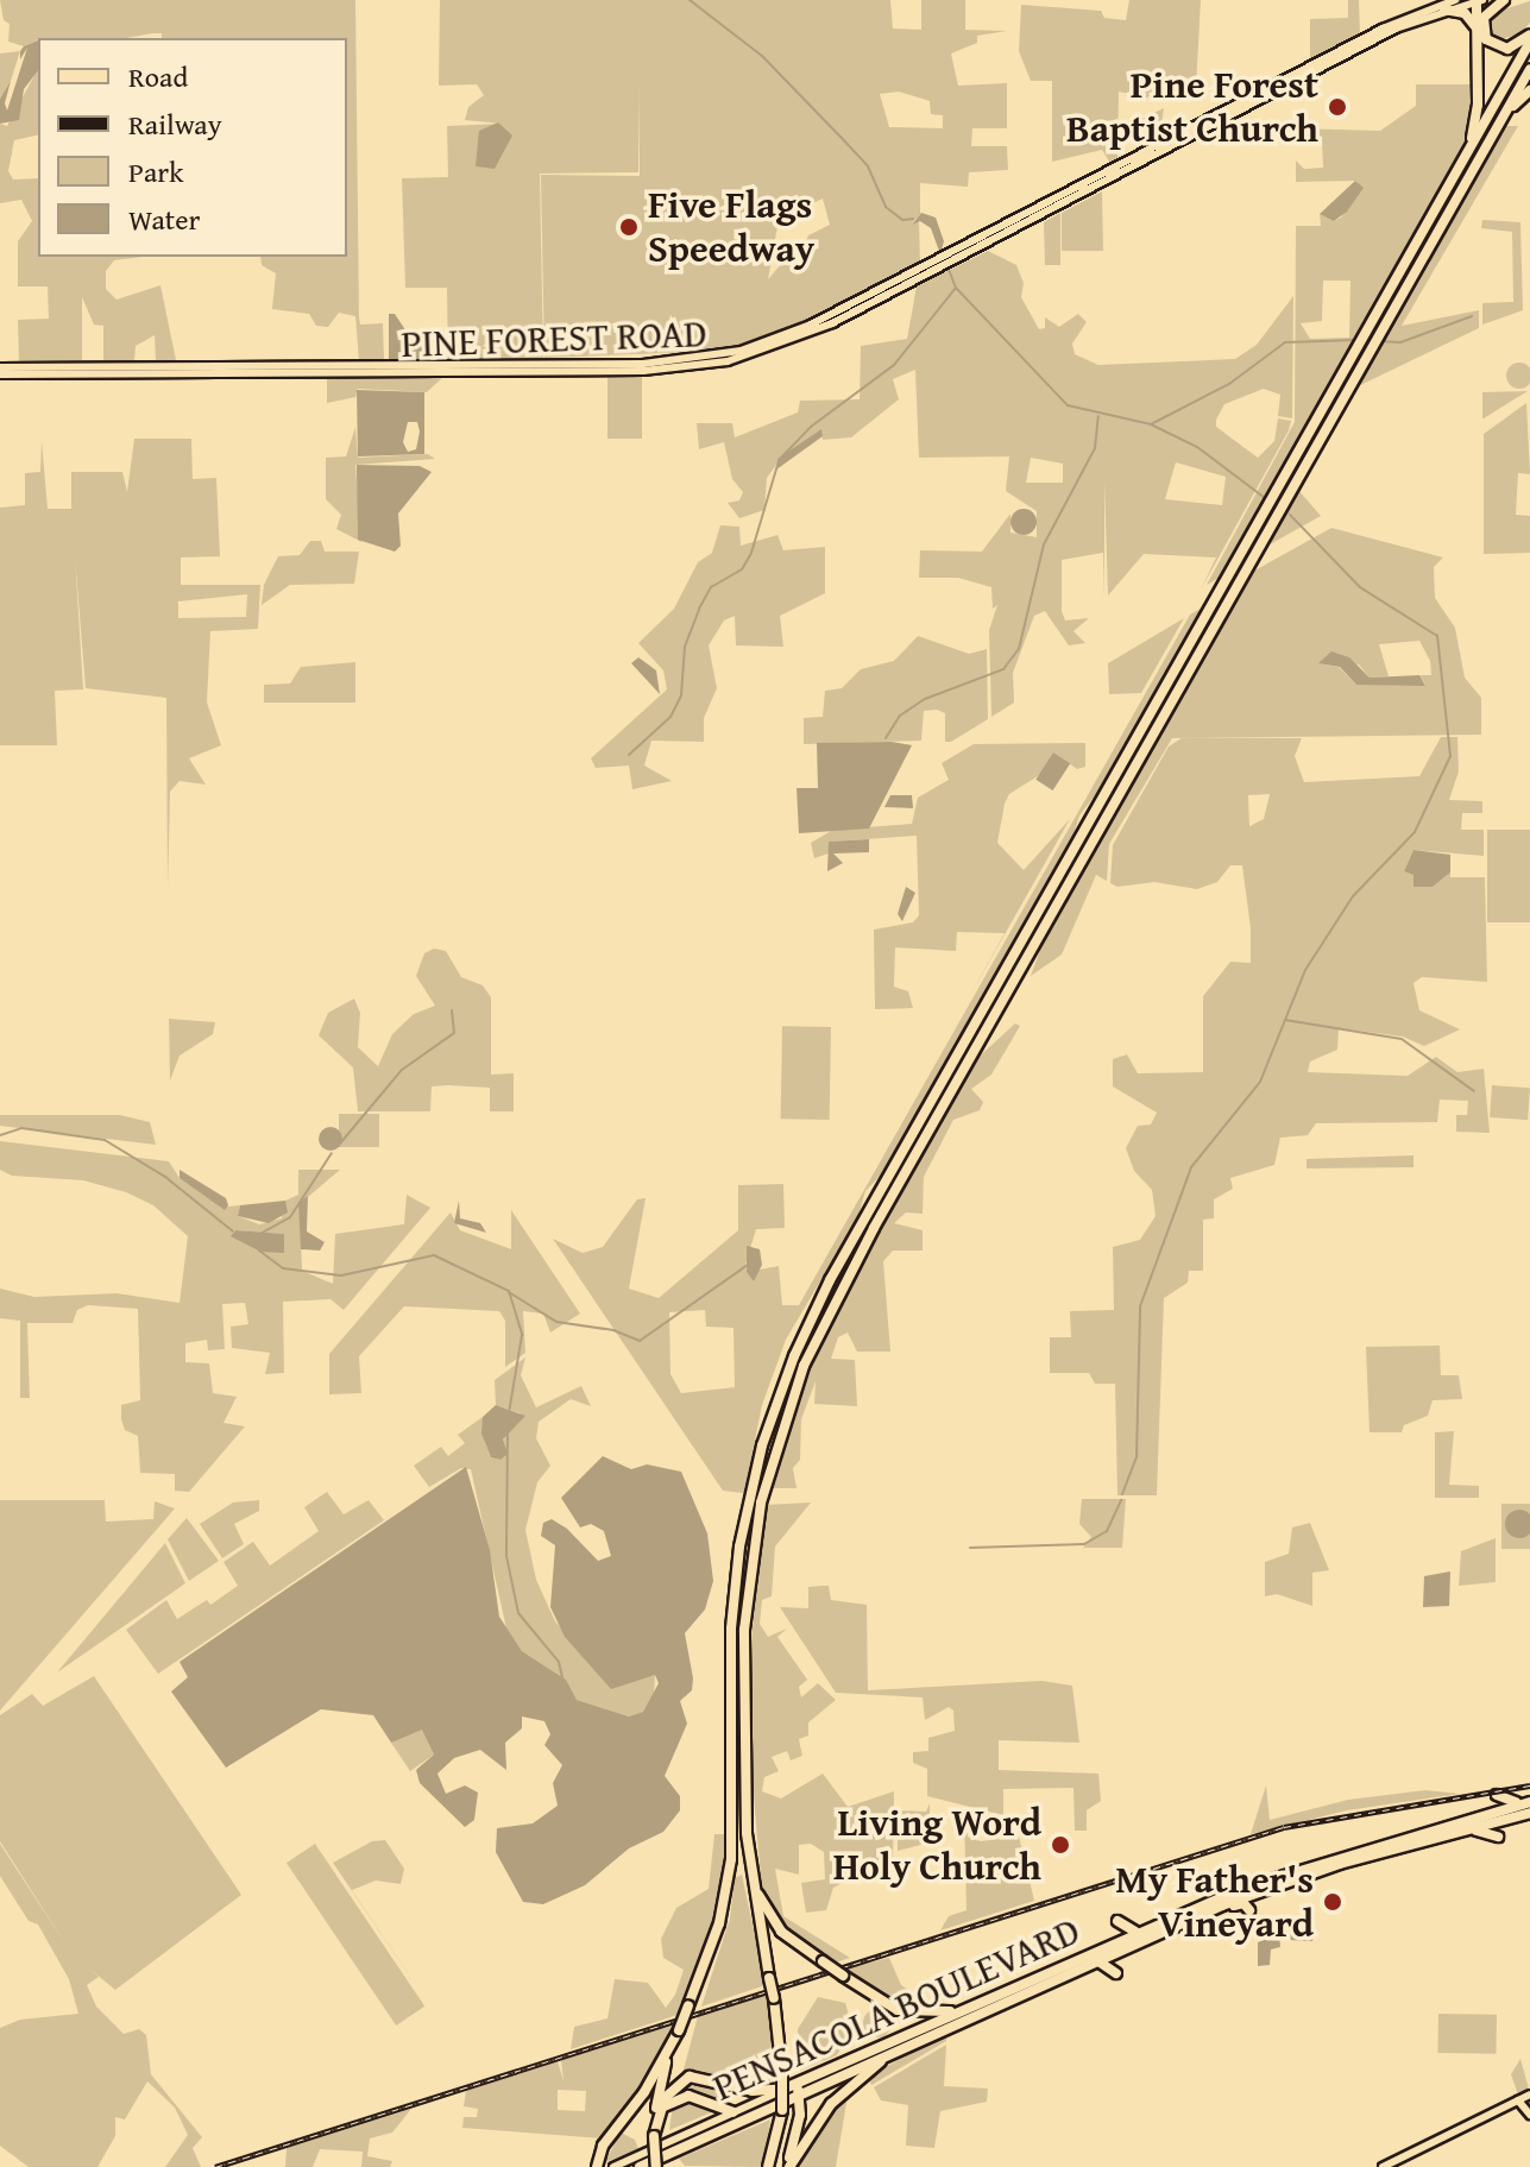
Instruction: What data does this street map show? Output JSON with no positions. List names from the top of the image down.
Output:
{
  "streets": {
    "highway": ["PENSACOLA BOULEVARD"],
    "main road": ["PINE FOREST ROAD"]
  },
  "places": [
    "Pine Forest Baptist Church",
    "Five Flags Speedway",
    "Living Word Holy Church",
    "My Father's Vineyard"
  ],
  "legend": [
    "Road",
    "Railway",
    "Park",
    "Water"
  ]
}
